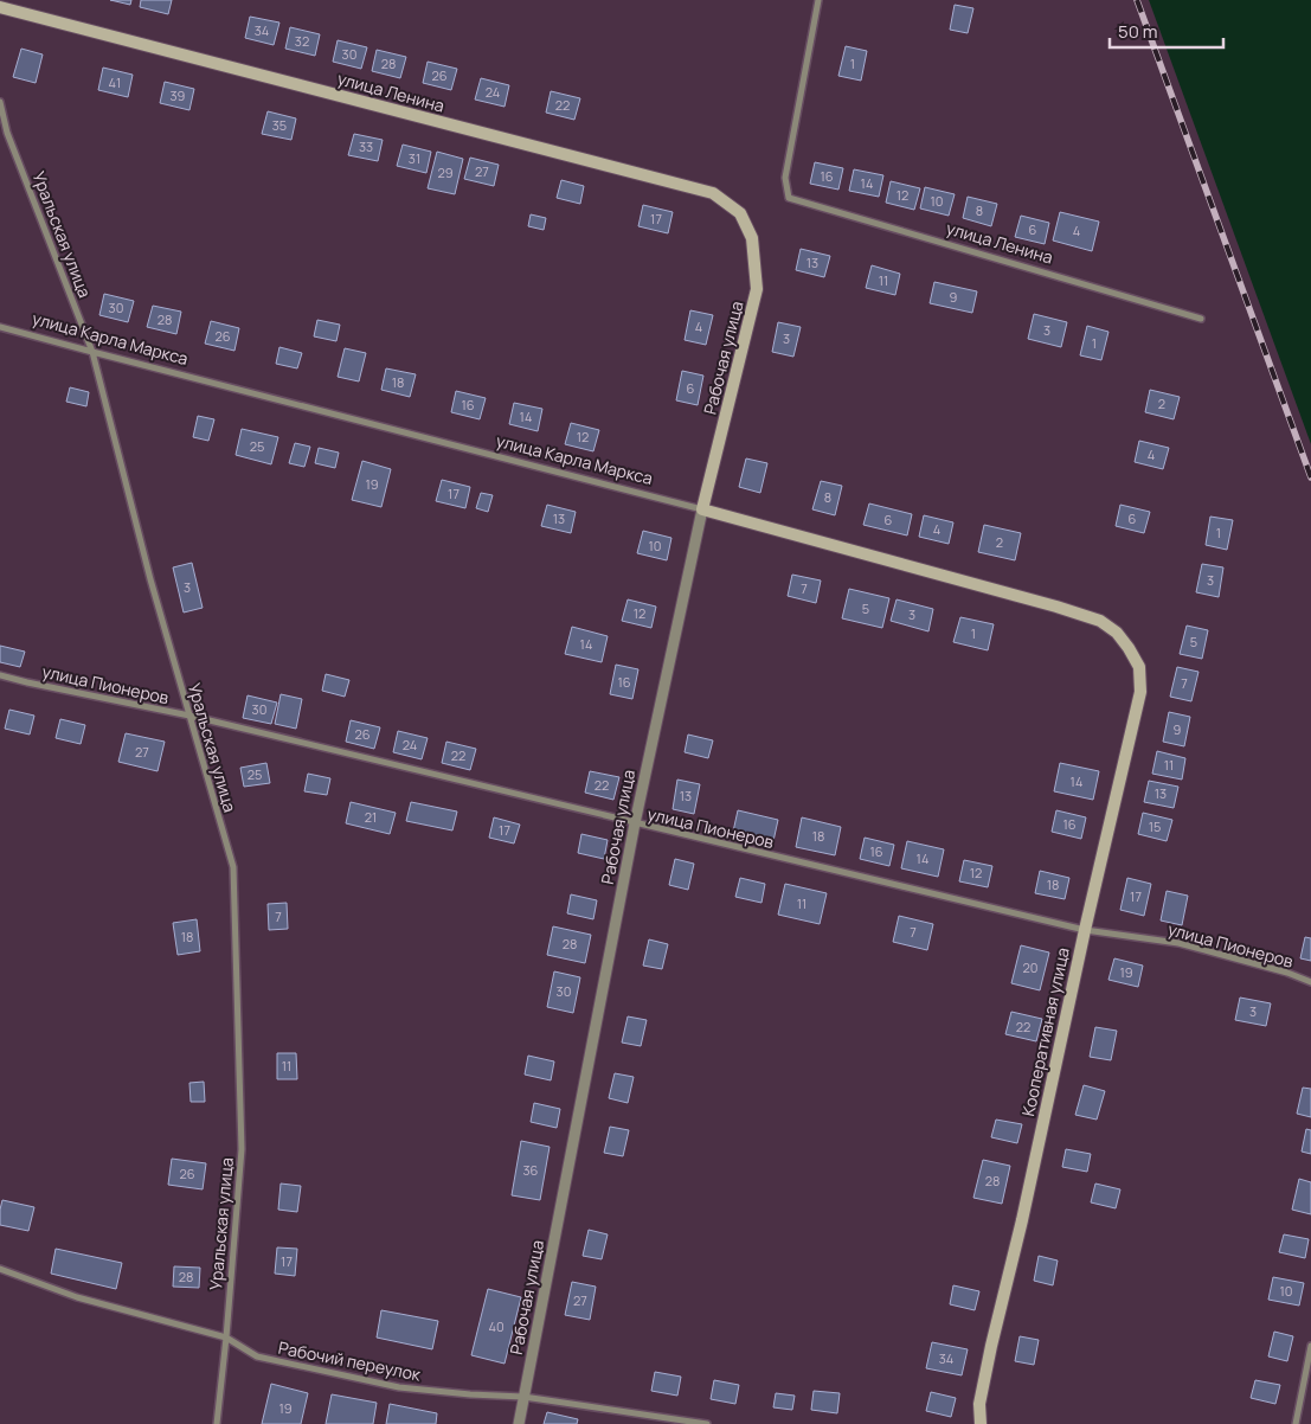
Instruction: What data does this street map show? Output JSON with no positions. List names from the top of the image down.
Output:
{
  "streets": {
    "main road": [
      "улица Ленина",
      "улица Карла Маркса",
      "Рабочая улица",
      "Кооперативная улица"
    ],
    "street": ["Уральская улица", "улица Пионеров", "Рабочий переулок"]
  },
  "crossings": [
    ["улица Ленина", "Рабочая улица"],
    ["Уральская улица", "улица Карла Маркса"],
    ["Уральская улица", "улица Пионеров"],
    ["Уральская улица", "Рабочий переулок"],
    ["улица Карла Маркса", "Рабочая улица"],
    ["улица Карла Маркса", "Кооперативная улица"],
    ["Рабочая улица", "улица Пионеров"],
    ["Рабочая улица", "Рабочий переулок"],
    ["улица Пионеров", "Кооперативная улица"]
  ],
  "house_numbers": [
    "34",
    "32",
    "30",
    "28",
    "1",
    "26",
    "41",
    "24",
    "39",
    "22",
    "35",
    "33",
    "31",
    "27",
    "29",
    "16",
    "14",
    "12",
    "10",
    "8",
    "17",
    "6",
    "4",
    "13",
    "11",
    "9",
    "30",
    "28",
    "4",
    "3",
    "26",
    "3",
    "1",
    "18",
    "6",
    "2",
    "16",
    "14",
    "12",
    "25",
    "4",
    "19",
    "17",
    "8",
    "13",
    "6",
    "6",
    "4",
    "1",
    "2",
    "10",
    "3",
    "3",
    "7",
    "5",
    "12",
    "3",
    "1",
    "5",
    "14",
    "16",
    "7",
    "30",
    "9",
    "26",
    "24",
    "27",
    "22",
    "11",
    "25",
    "14",
    "22",
    "13",
    "13",
    "21",
    "16",
    "15",
    "17",
    "18",
    "16",
    "14",
    "12",
    "18",
    "17",
    "11",
    "7",
    "7",
    "18",
    "28",
    "20",
    "19",
    "30",
    "3",
    "22",
    "11",
    "36",
    "26",
    "28",
    "17",
    "28",
    "10",
    "27",
    "40",
    "34",
    "19"
  ],
  "scale_bar": "50 m"
}
